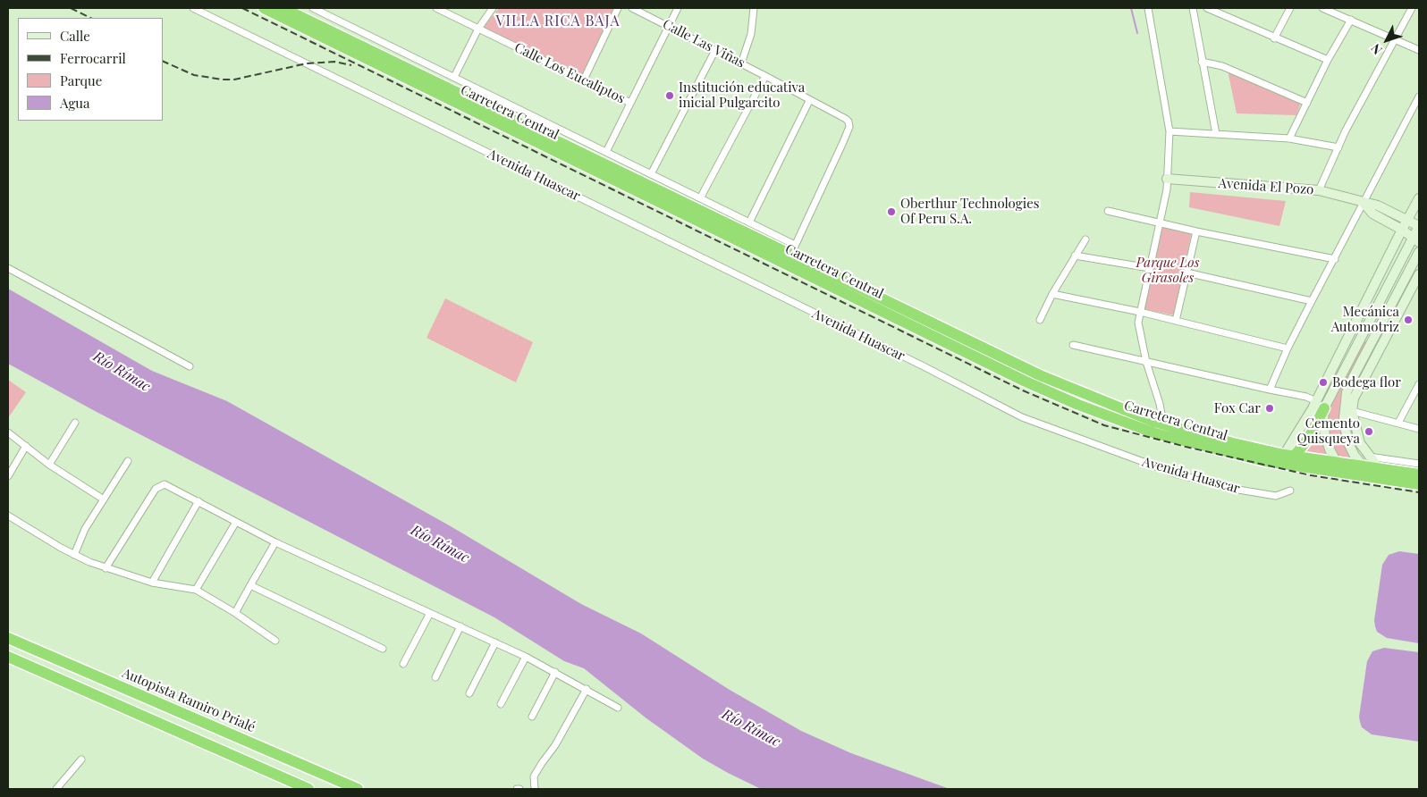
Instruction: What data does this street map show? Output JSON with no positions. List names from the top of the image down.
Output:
{
  "streets": {
    "highway": ["Carretera Central", "Autopista Ramiro Prialé"],
    "street": [
      "Calle Las Viñas",
      "Calle Los Eucaliptos",
      "Avenida Huascar",
      "Avenida El Pozo"
    ]
  },
  "crossings": [
    ["Calle Las Viñas", "Carretera Central"]
  ],
  "districts": ["VILLA RICA BAJA"],
  "water": ["Río Rímac"],
  "parks": ["Parque Los Girasoles"],
  "places": [
    "Institución educativa inicial Pulgarcito",
    "Oberthur Technologies Of Peru S.A.",
    "Mecánica Automotriz",
    "Bodega flor",
    "Fox Car",
    "Cemento Quisqueya"
  ],
  "legend": [
    "Calle",
    "Ferrocarril",
    "Parque",
    "Agua"
  ],
  "north": "bottom left"
}
